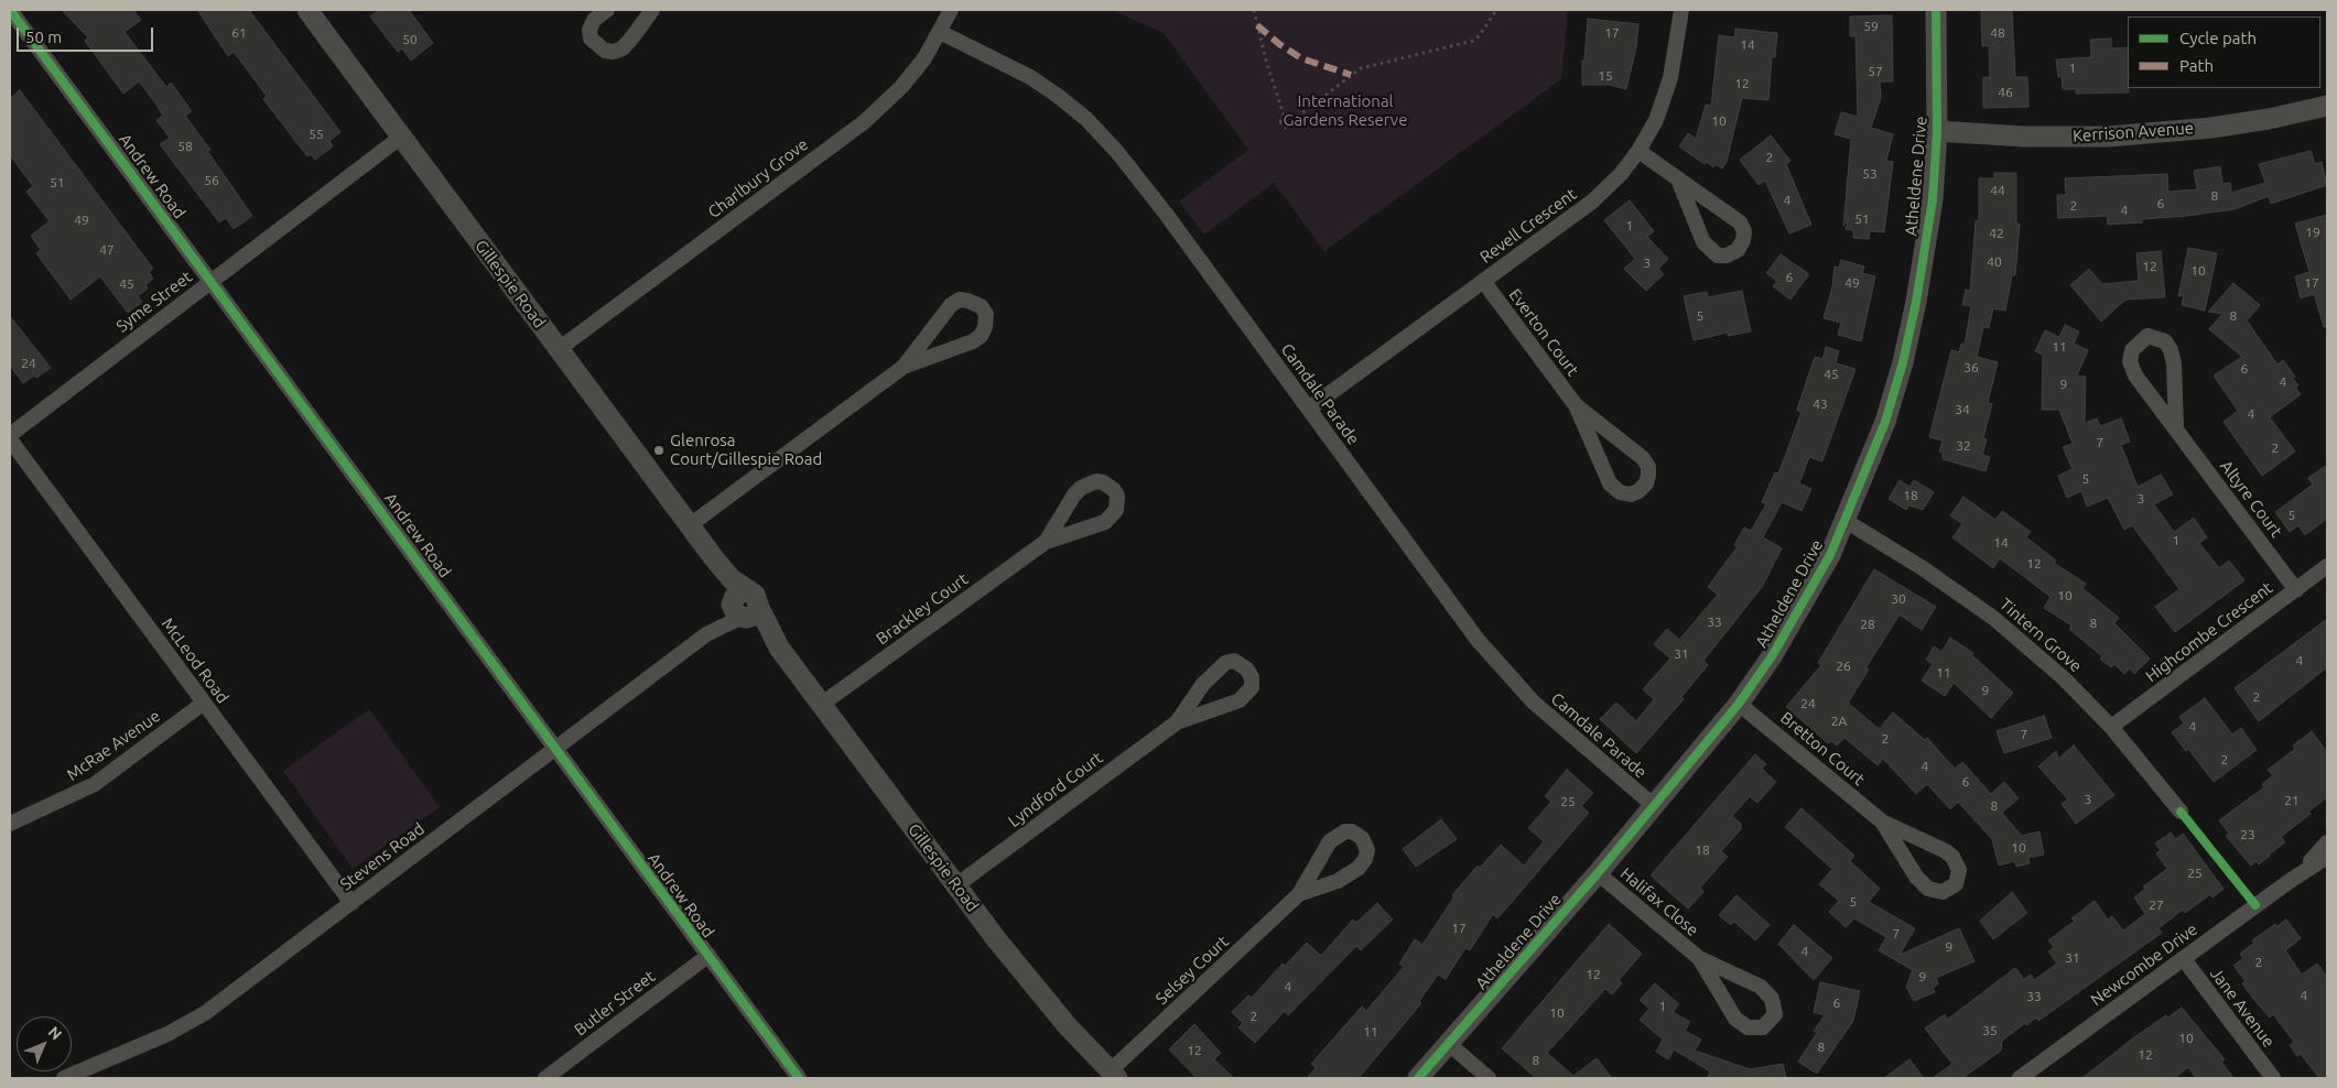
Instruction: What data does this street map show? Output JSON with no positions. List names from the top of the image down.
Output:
{
  "streets": {
    "street": [
      "Kerrison Avenue",
      "Andrew Road",
      "Atheldene Drive",
      "Charlbury Grove",
      "Revell Crescent",
      "Gillespie Road",
      "Syme Street",
      "Everton Court",
      "Camdale Parade",
      "Altyre Court",
      "Brackley Court",
      "Highcombe Crescent",
      "Tintern Grove",
      "McLeod Road",
      "McRae Avenue",
      "Bretton Court",
      "Lyndford Court",
      "Stevens Road",
      "Halifax Close",
      "Newcombe Drive",
      "Selsey Court",
      "Butler Street",
      "Jane Avenue"
    ]
  },
  "crossings": [
    ["Kerrison Avenue", "Atheldene Drive"],
    ["Andrew Road", "Syme Street"],
    ["Andrew Road", "Stevens Road"],
    ["Andrew Road", "Butler Street"],
    ["Atheldene Drive", "Camdale Parade"],
    ["Atheldene Drive", "Tintern Grove"],
    ["Atheldene Drive", "Bretton Court"],
    ["Atheldene Drive", "Halifax Close"],
    ["Charlbury Grove", "Gillespie Road"],
    ["Charlbury Grove", "Camdale Parade"],
    ["Revell Crescent", "Everton Court"],
    ["Revell Crescent", "Camdale Parade"],
    ["Gillespie Road", "Syme Street"],
    ["Gillespie Road", "Brackley Court"],
    ["Gillespie Road", "Lyndford Court"],
    ["Gillespie Road", "Stevens Road"],
    ["Gillespie Road", "Selsey Court"],
    ["Altyre Court", "Highcombe Crescent"],
    ["Highcombe Crescent", "Tintern Grove"],
    ["McLeod Road", "McRae Avenue"],
    ["McLeod Road", "Stevens Road"],
    ["Newcombe Drive", "Jane Avenue"]
  ],
  "parks": ["International Gardens Reserve"],
  "places": ["Glenrosa Court/Gillespie Road"],
  "house_numbers": [
    "59",
    "61",
    "17",
    "48",
    "50",
    "14",
    "1",
    "57",
    "15",
    "12",
    "46",
    "10",
    "55",
    "58",
    "2",
    "53",
    "56",
    "51",
    "44",
    "8",
    "4",
    "6",
    "2",
    "4",
    "51",
    "49",
    "1",
    "19",
    "42",
    "47",
    "40",
    "3",
    "12",
    "10",
    "6",
    "49",
    "17",
    "45",
    "5",
    "8",
    "11",
    "24",
    "36",
    "6",
    "45",
    "4",
    "9",
    "43",
    "34",
    "4",
    "7",
    "32",
    "2",
    "5",
    "18",
    "3",
    "5",
    "1",
    "14",
    "12",
    "10",
    "30",
    "33",
    "8",
    "28",
    "31",
    "4",
    "26",
    "11",
    "9",
    "2",
    "24",
    "2A",
    "4",
    "7",
    "2",
    "2",
    "4",
    "6",
    "3",
    "21",
    "25",
    "8",
    "23",
    "10",
    "18",
    "25",
    "5",
    "27",
    "17",
    "7",
    "9",
    "4",
    "31",
    "2",
    "12",
    "9",
    "4",
    "4",
    "33",
    "6",
    "1",
    "10",
    "2",
    "35",
    "11",
    "10",
    "8",
    "12",
    "12",
    "8"
  ],
  "legend": ["Cycle path", "Path"],
  "scale_bar": "50 m",
  "north": "top right"
}
